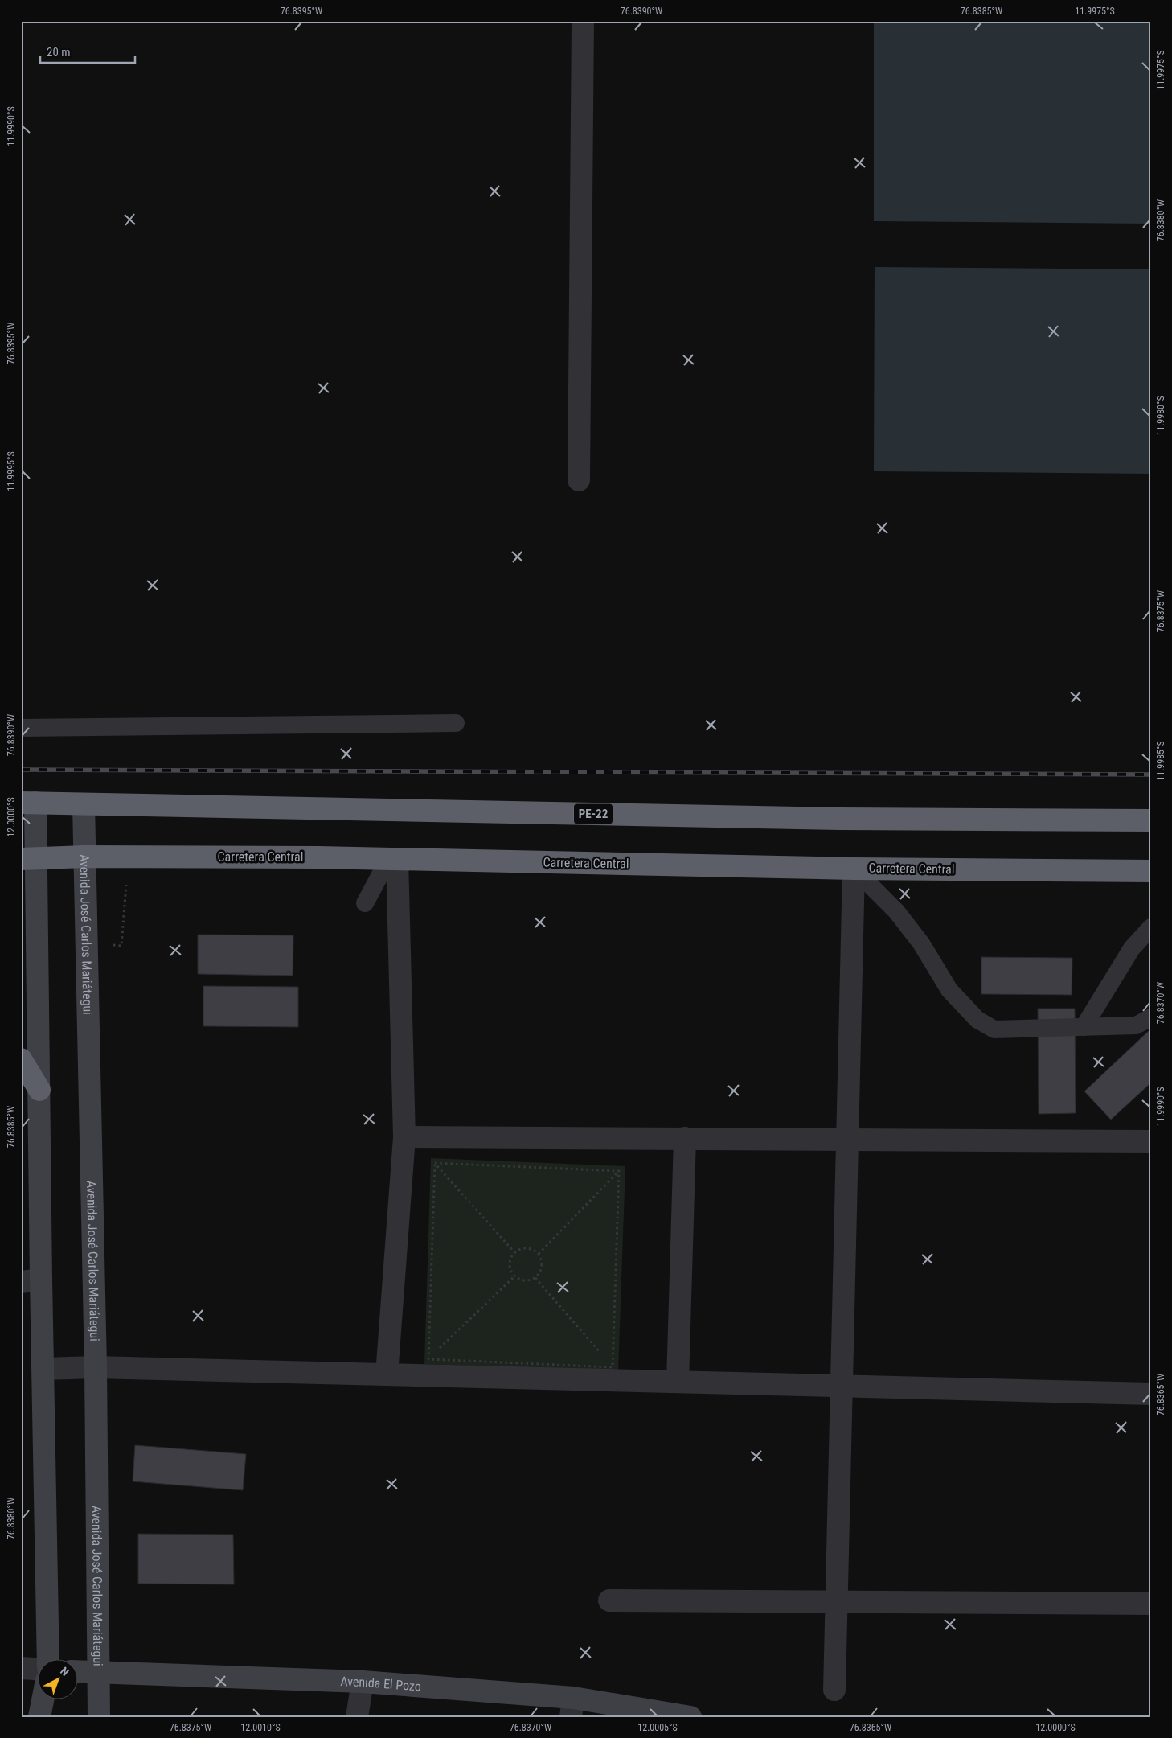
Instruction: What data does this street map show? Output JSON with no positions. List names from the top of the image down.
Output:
{
  "streets": {
    "highway": ["PE-22", "Carretera Central"],
    "main road": ["Avenida José Carlos Mariátegui", "Avenida El Pozo"]
  },
  "crossings": [
    ["PE-22", "Avenida José Carlos Mariátegui"],
    ["Carretera Central", "Avenida José Carlos Mariátegui"],
    ["Avenida José Carlos Mariátegui", "Avenida El Pozo"]
  ],
  "scale_bar": "20 m",
  "north": "top right",
  "coordinates": [
    "76.8395°W",
    "76.8390°W",
    "76.8385°W",
    "11.9975°S",
    "11.9990°S",
    "76.8380°W",
    "11.9980°S",
    "11.9995°S",
    "76.8375°W",
    "11.9985°S",
    "12.0000°S",
    "76.8370°W",
    "76.8365°W",
    "12.0010°S",
    "12.0005°S"
  ]
}
